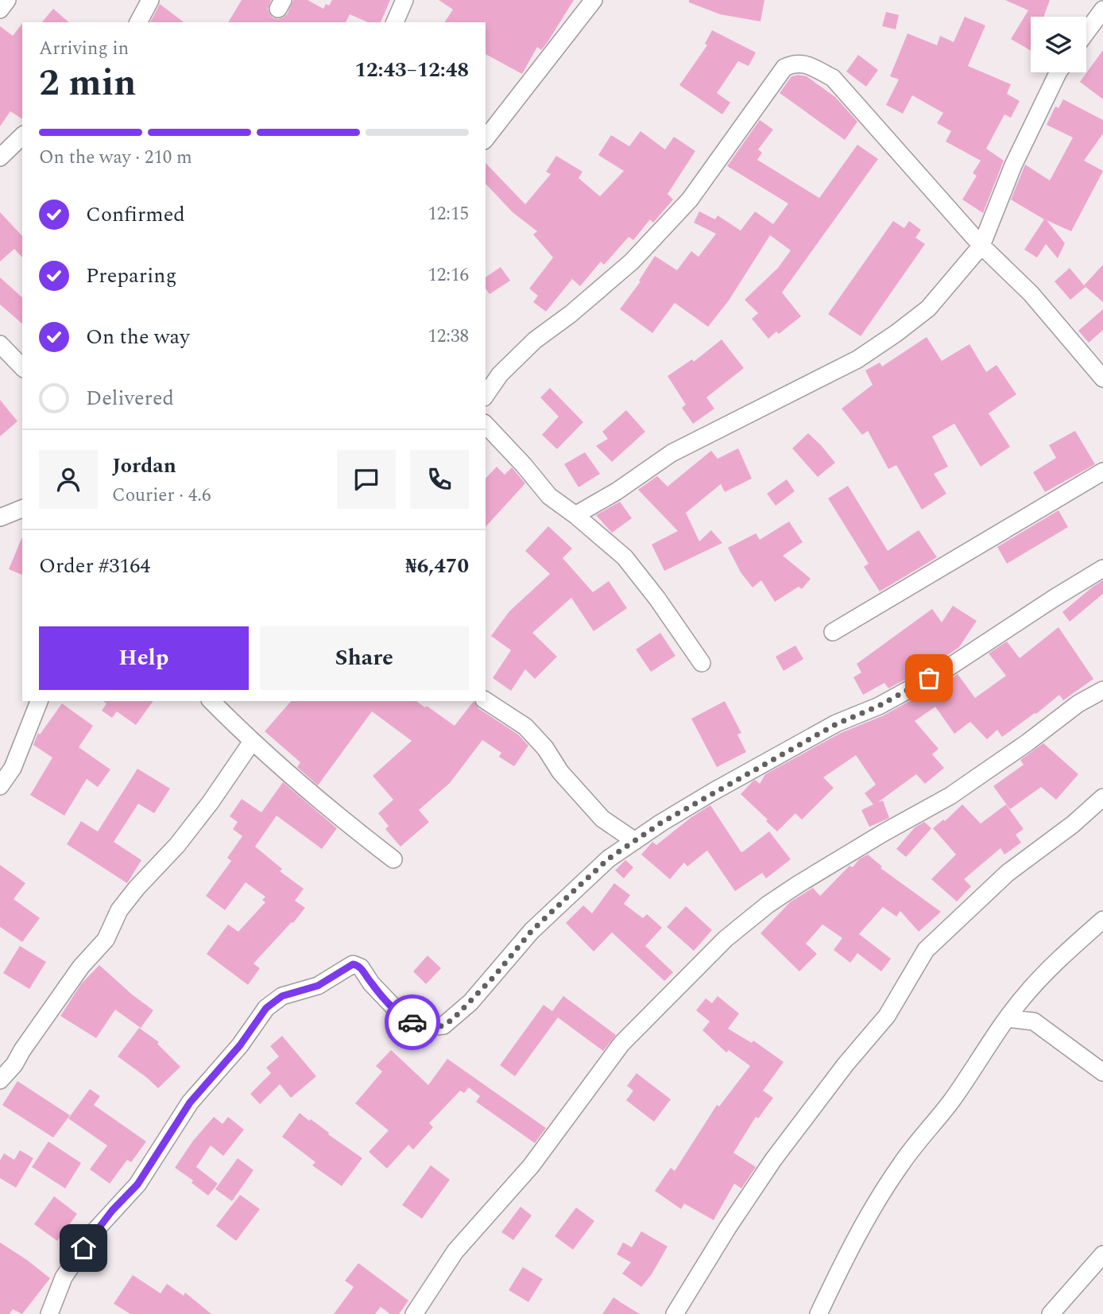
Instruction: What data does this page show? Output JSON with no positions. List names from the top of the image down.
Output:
{
  "page": {
    "heading": ["2 min", "Arriving in", "12:43–12:48"],
    "panel": [
      "Jordan",
      "Courier · 4.6",
      "Order #3164",
      "₦6,470"
    ],
    "bar": "On the way · 210 m",
    "list": [
      ["Confirmed", "12:15"],
      ["Preparing", "12:16"],
      ["On the way", "12:38"],
      "Delivered"
    ],
    "buttons": ["Help", "Share"]
  }
}
